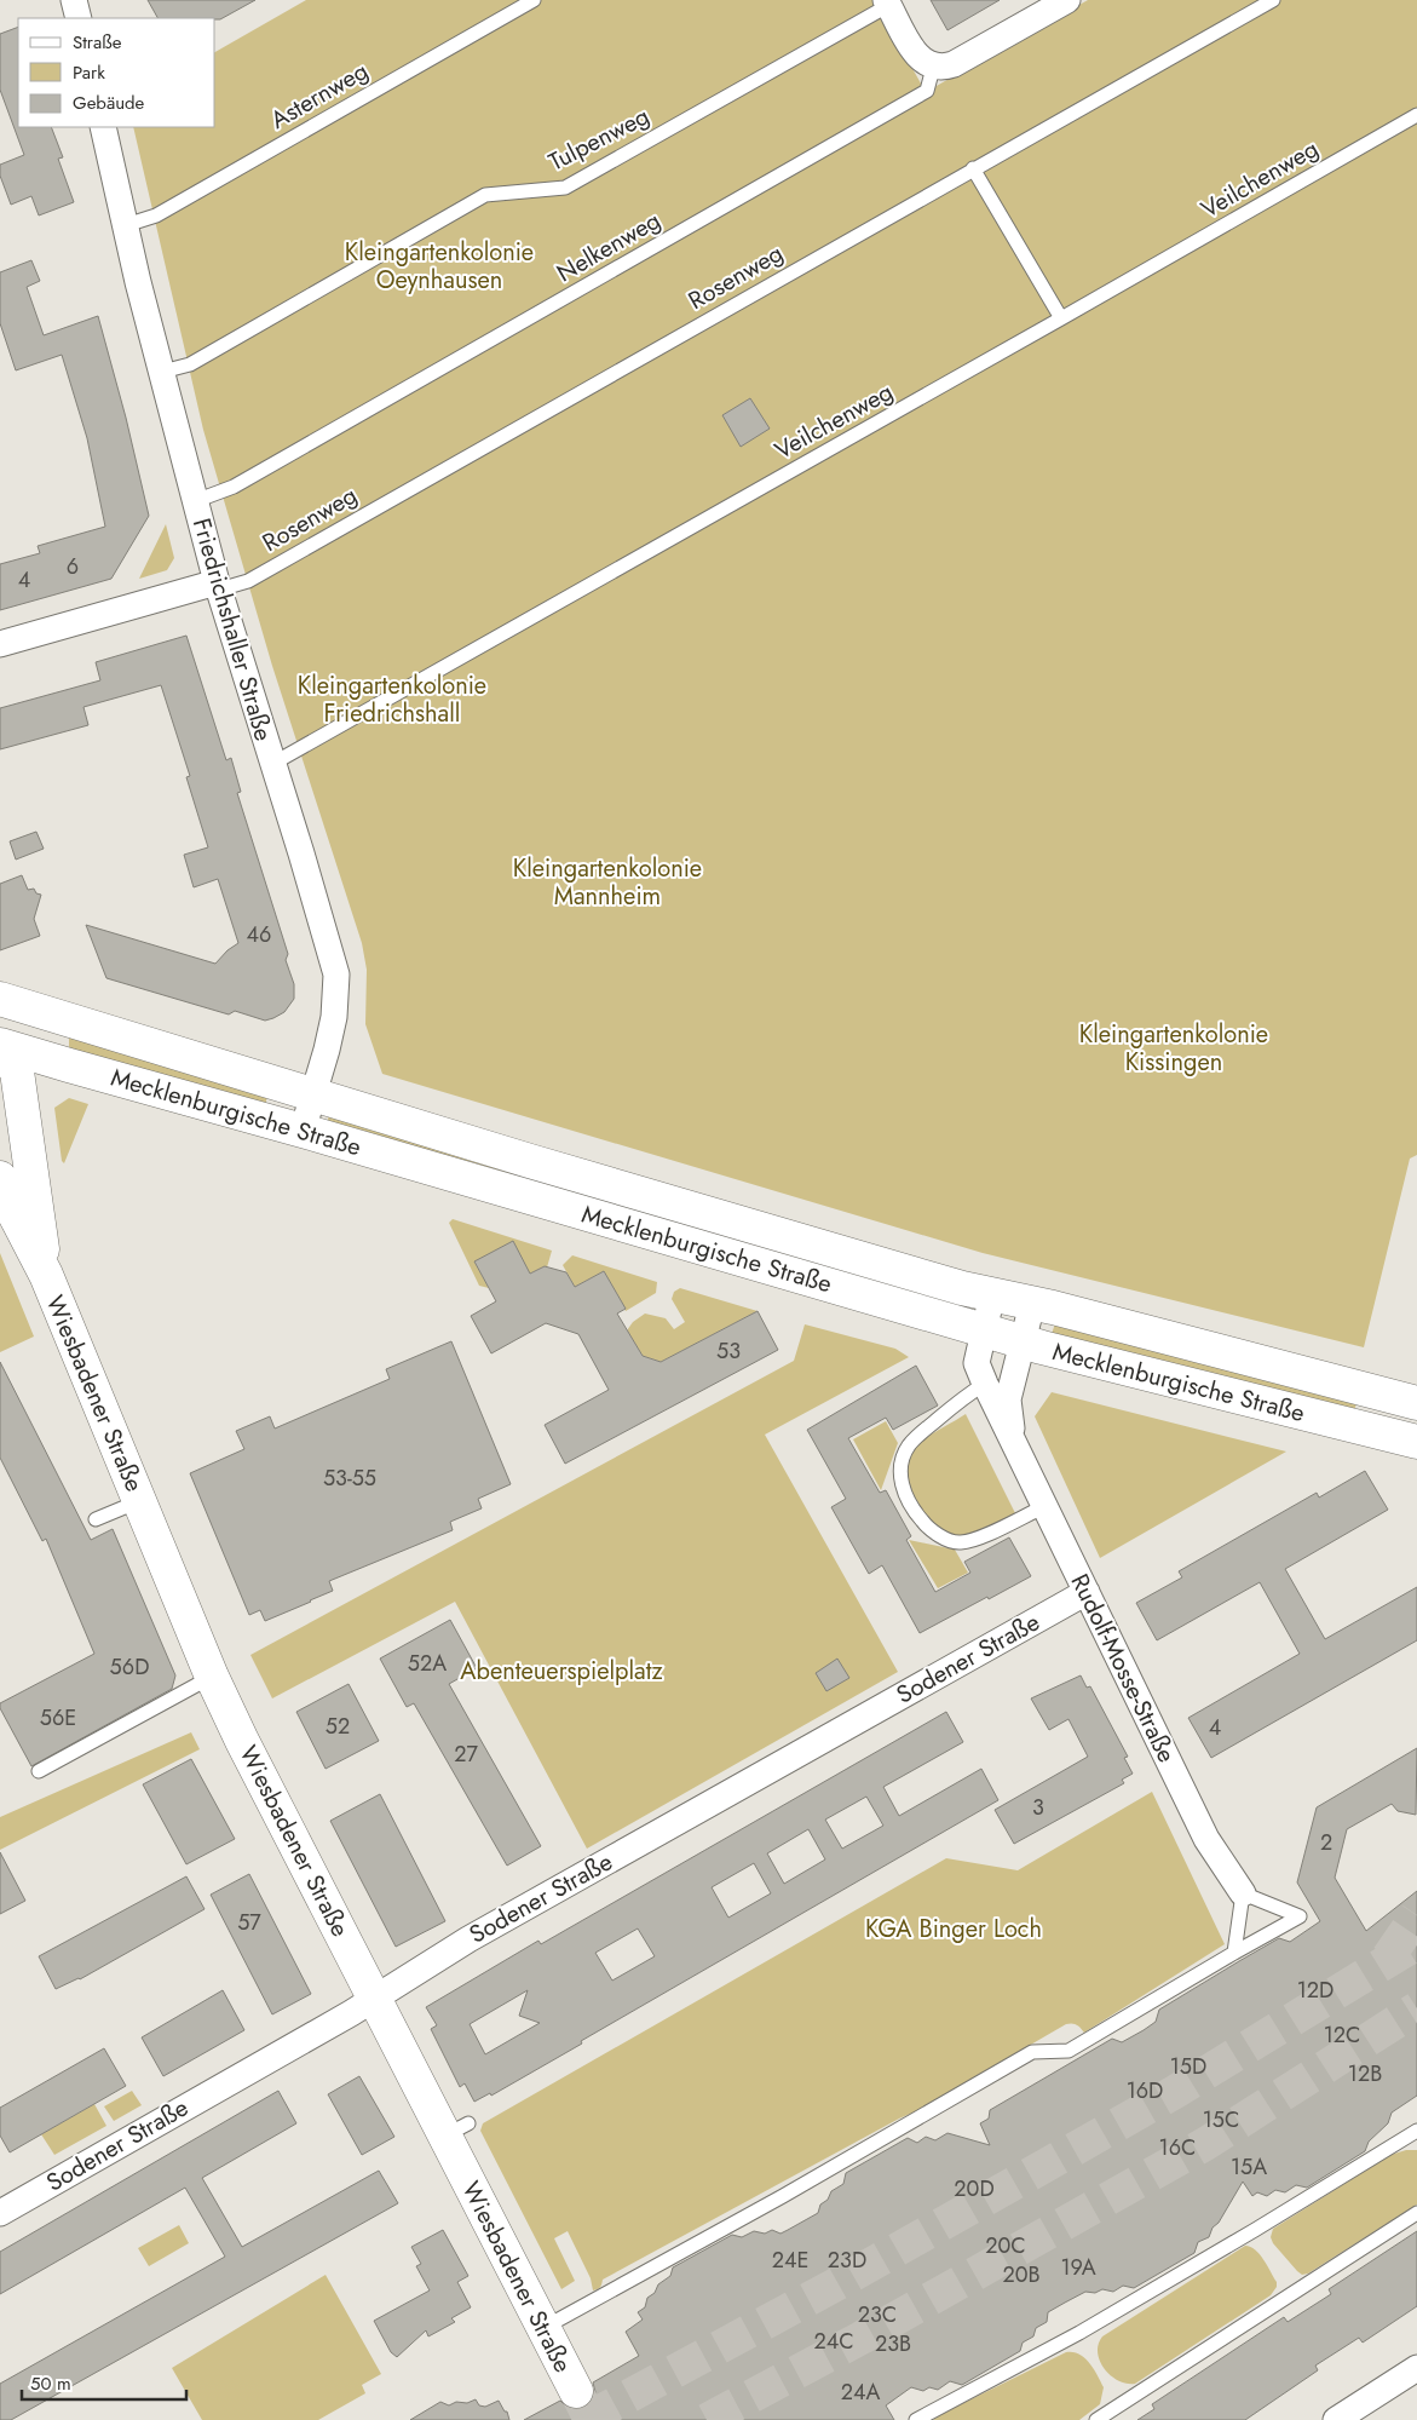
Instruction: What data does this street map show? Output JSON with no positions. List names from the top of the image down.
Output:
{
  "streets": {
    "main road": ["Mecklenburgische Straße", "Wiesbadener Straße"],
    "street": ["Friedrichshaller Straße", "Sodener Straße", "Rudolf-Mosse-Straße"],
    "lane": [
      "Asternweg",
      "Tulpenweg",
      "Veilchenweg",
      "Nelkenweg",
      "Rosenweg"
    ]
  },
  "crossings": [
    ["Asternweg", "Friedrichshaller Straße"],
    ["Tulpenweg", "Friedrichshaller Straße"],
    ["Veilchenweg", "Friedrichshaller Straße"],
    ["Nelkenweg", "Friedrichshaller Straße"],
    ["Rosenweg", "Friedrichshaller Straße"],
    ["Friedrichshaller Straße", "Mecklenburgische Straße"],
    ["Mecklenburgische Straße", "Wiesbadener Straße"],
    ["Mecklenburgische Straße", "Rudolf-Mosse-Straße"],
    ["Wiesbadener Straße", "Sodener Straße"],
    ["Sodener Straße", "Rudolf-Mosse-Straße"]
  ],
  "parks": [
    "Kleingartenkolonie Oeynhausen",
    "Kleingartenkolonie Friedrichshall",
    "Kleingartenkolonie Mannheim",
    "Kleingartenkolonie Kissingen",
    "Abenteuerspielplatz",
    "KGA Binger Loch"
  ],
  "house_numbers": [
    "6",
    "4",
    "46",
    "53",
    "53-55",
    "52A",
    "56D",
    "56E",
    "52",
    "4",
    "27",
    "3",
    "2",
    "57",
    "12D",
    "12C",
    "15D",
    "12B",
    "16D",
    "15C",
    "16C",
    "15A",
    "20D",
    "20C",
    "24E",
    "23D",
    "19A",
    "20B",
    "23C",
    "24C",
    "23B",
    "24A"
  ],
  "legend": ["Straße", "Park", "Gebäude"],
  "scale_bar": "50 m"
}
